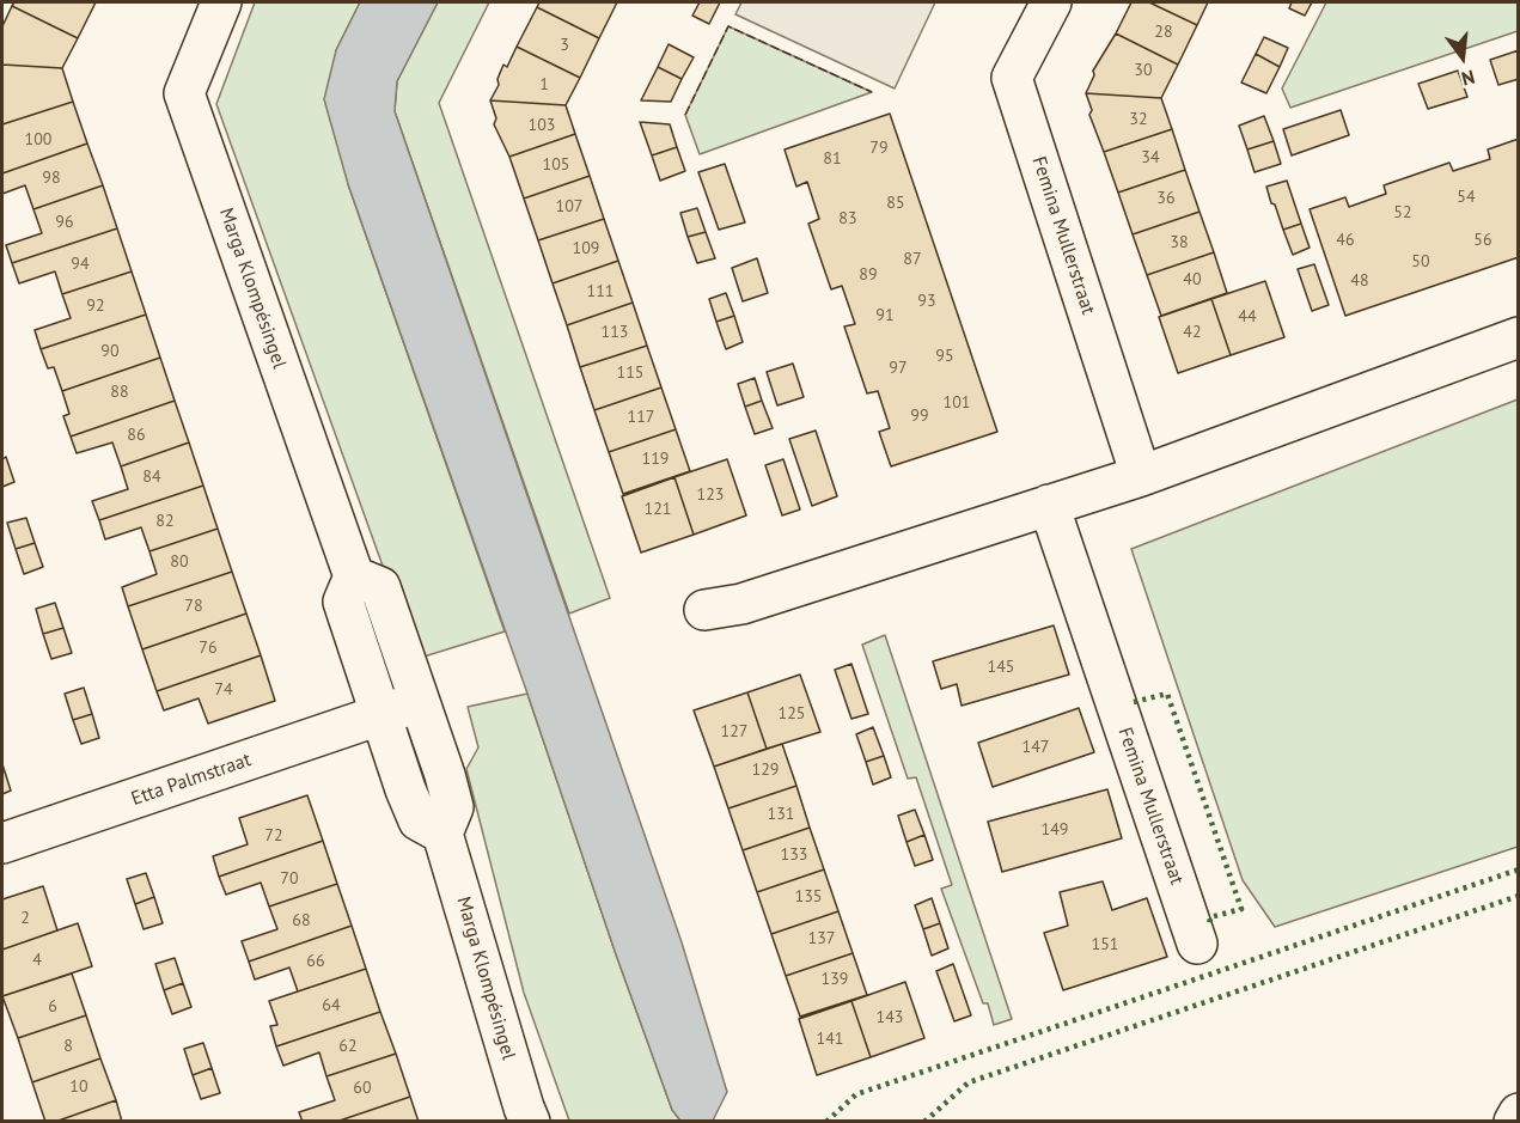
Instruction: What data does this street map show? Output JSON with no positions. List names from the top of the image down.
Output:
{
  "streets": {
    "street": ["Femina Mullerstraat", "Marga Klompésingel", "Etta Palmstraat"]
  },
  "house_numbers": [
    "28",
    "3",
    "30",
    "1",
    "32",
    "103",
    "100",
    "79",
    "34",
    "81",
    "105",
    "98",
    "54",
    "36",
    "85",
    "107",
    "52",
    "83",
    "96",
    "46",
    "56",
    "38",
    "109",
    "87",
    "50",
    "94",
    "89",
    "40",
    "48",
    "111",
    "93",
    "92",
    "91",
    "44",
    "113",
    "42",
    "90",
    "95",
    "97",
    "115",
    "88",
    "101",
    "99",
    "117",
    "86",
    "119",
    "84",
    "123",
    "121",
    "82",
    "80",
    "78",
    "76",
    "145",
    "74",
    "125",
    "127",
    "147",
    "129",
    "131",
    "149",
    "72",
    "133",
    "70",
    "135",
    "2",
    "68",
    "137",
    "151",
    "4",
    "66",
    "139",
    "64",
    "6",
    "143",
    "141",
    "8",
    "62",
    "10",
    "60"
  ],
  "north": "bottom"
}
